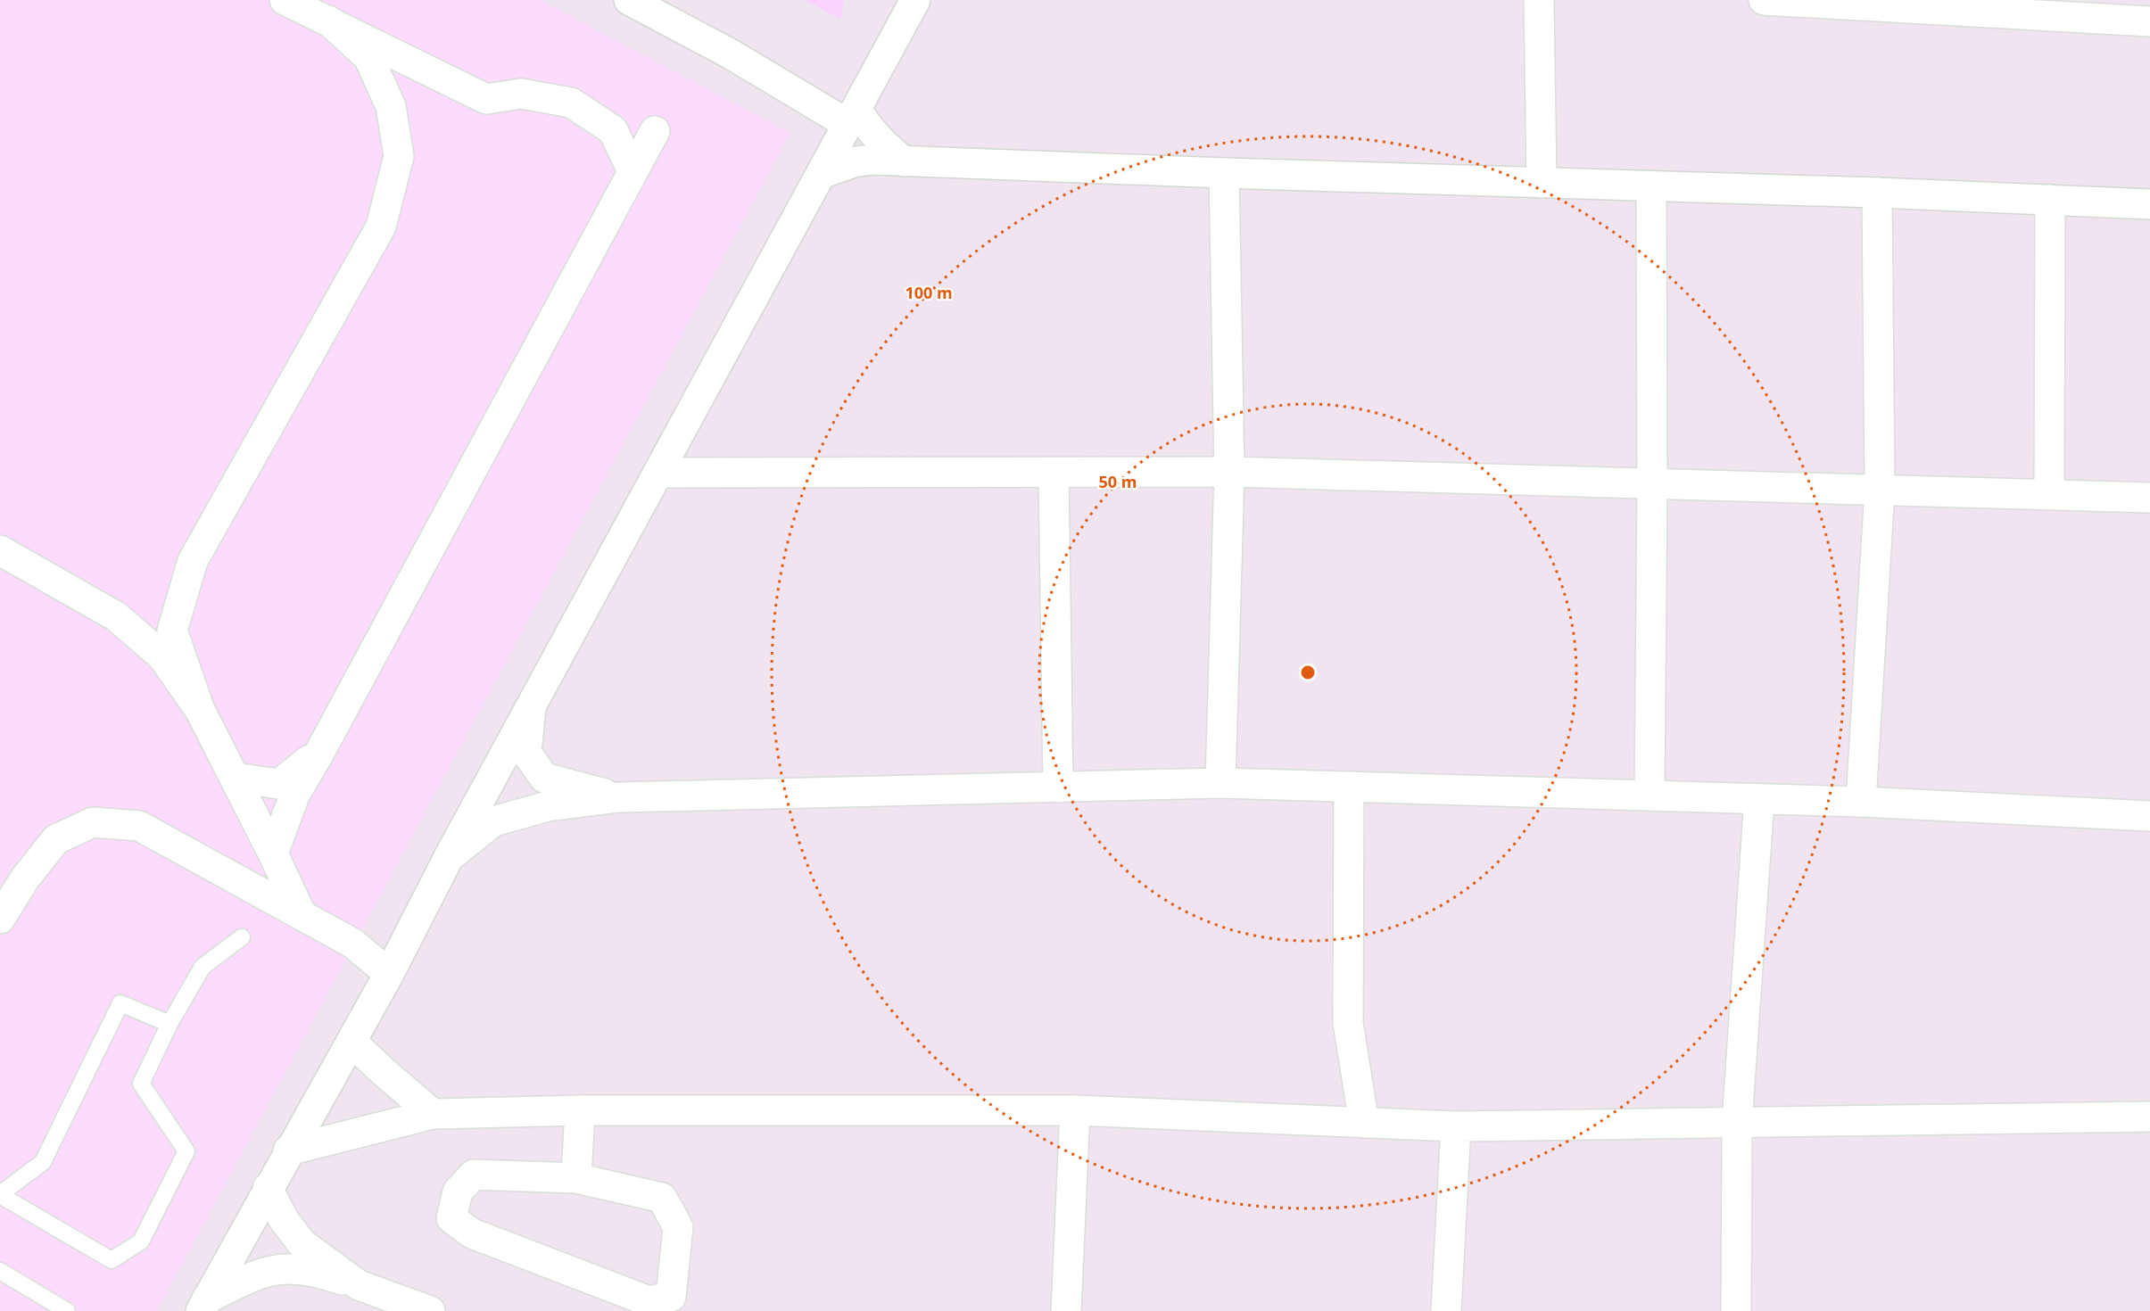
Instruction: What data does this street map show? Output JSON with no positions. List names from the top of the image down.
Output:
{
  "rings": ["100 m", "50 m"]
}
